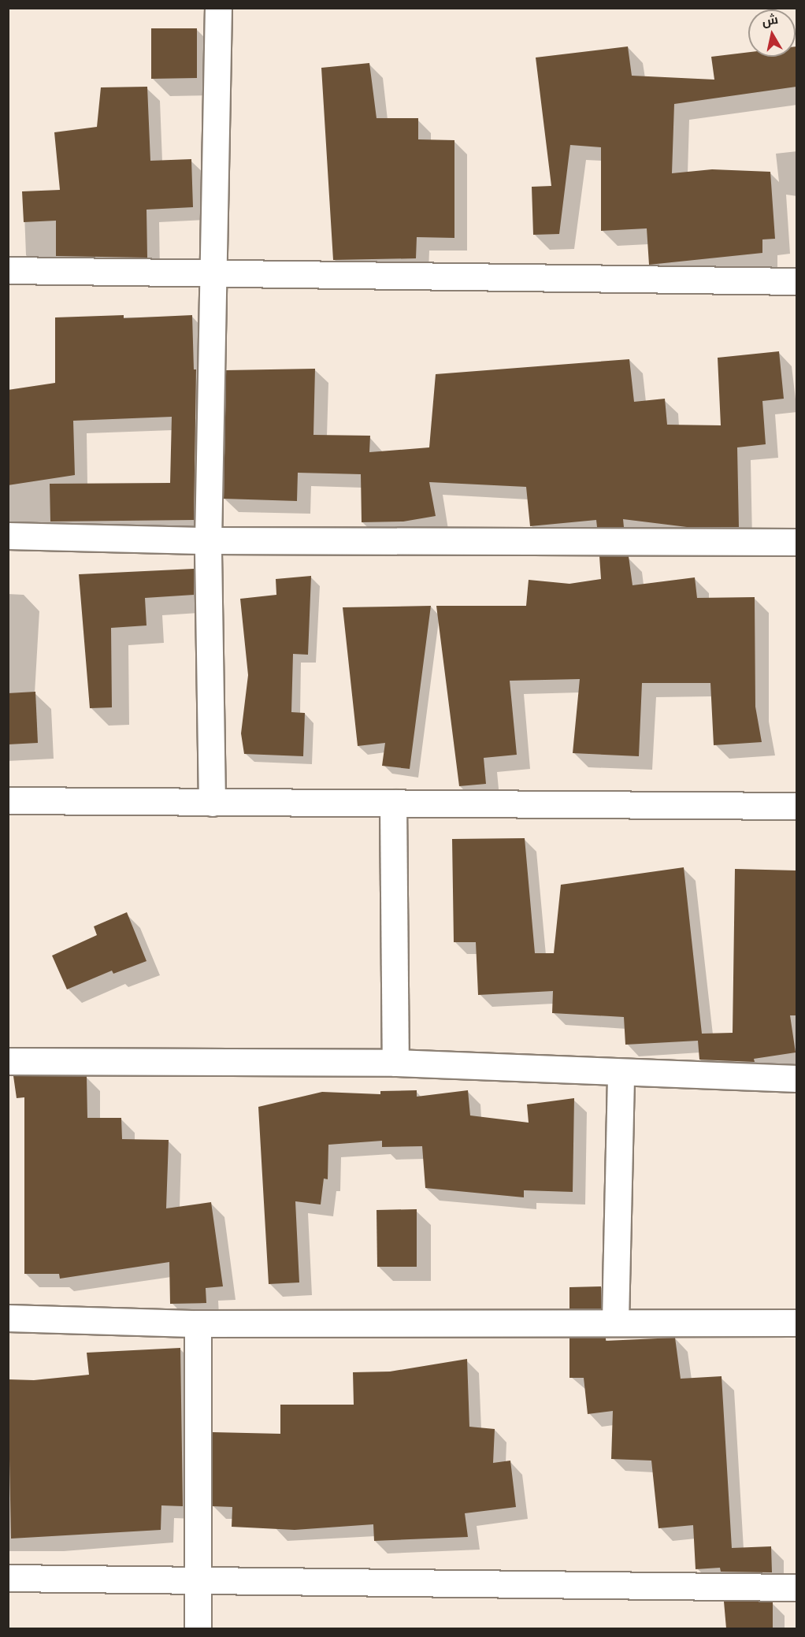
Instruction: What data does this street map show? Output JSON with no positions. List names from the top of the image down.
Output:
{
  "north": "top"
}
